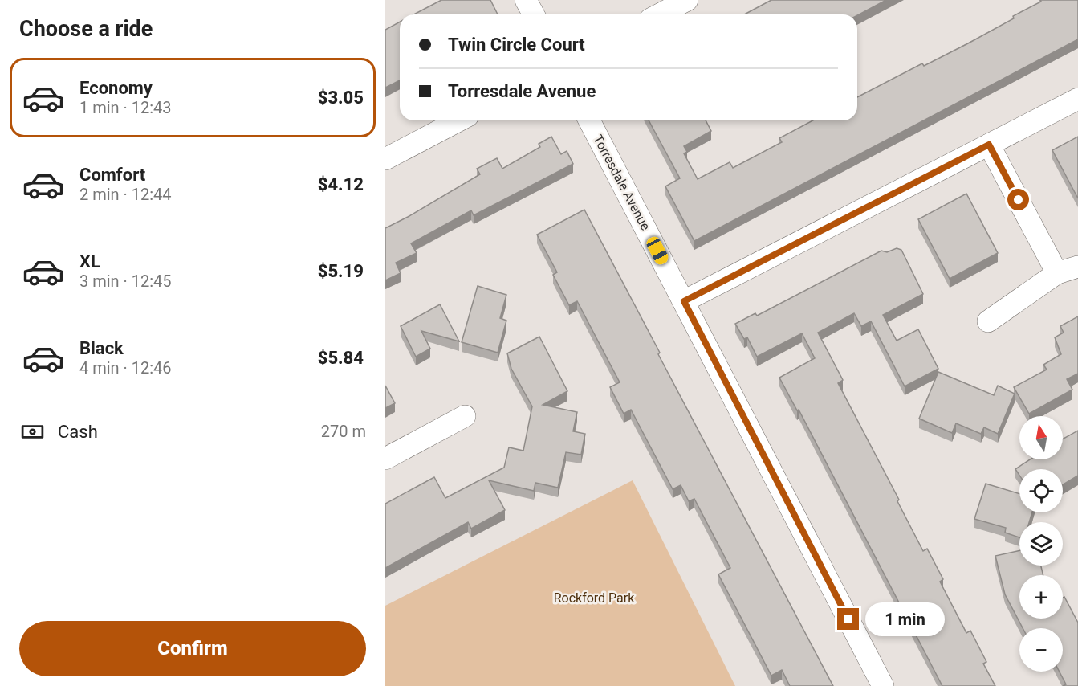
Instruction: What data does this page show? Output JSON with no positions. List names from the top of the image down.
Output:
{
  "streets": {
    "street": ["Torresdale Avenue"]
  },
  "parks": ["Rockford Park"],
  "north": "top",
  "page": {
    "heading": "Choose a ride",
    "banner": ["Twin Circle Court", "Torresdale Avenue"],
    "list": [
      {
        "name": "Economy",
        "note": "1 min · 12:43",
        "value": "$3.05"
      },
      {
        "name": "Comfort",
        "note": "2 min · 12:44",
        "value": "$4.12"
      },
      {
        "name": "XL",
        "note": "3 min · 12:45",
        "value": "$5.19"
      },
      {
        "name": "Black",
        "note": "4 min · 12:46",
        "value": "$5.84"
      }
    ],
    "pay": ["Cash", "270 m"],
    "map_buttons": ["+", "−"],
    "bubble": "1 min",
    "buttons": "Confirm"
  }
}
